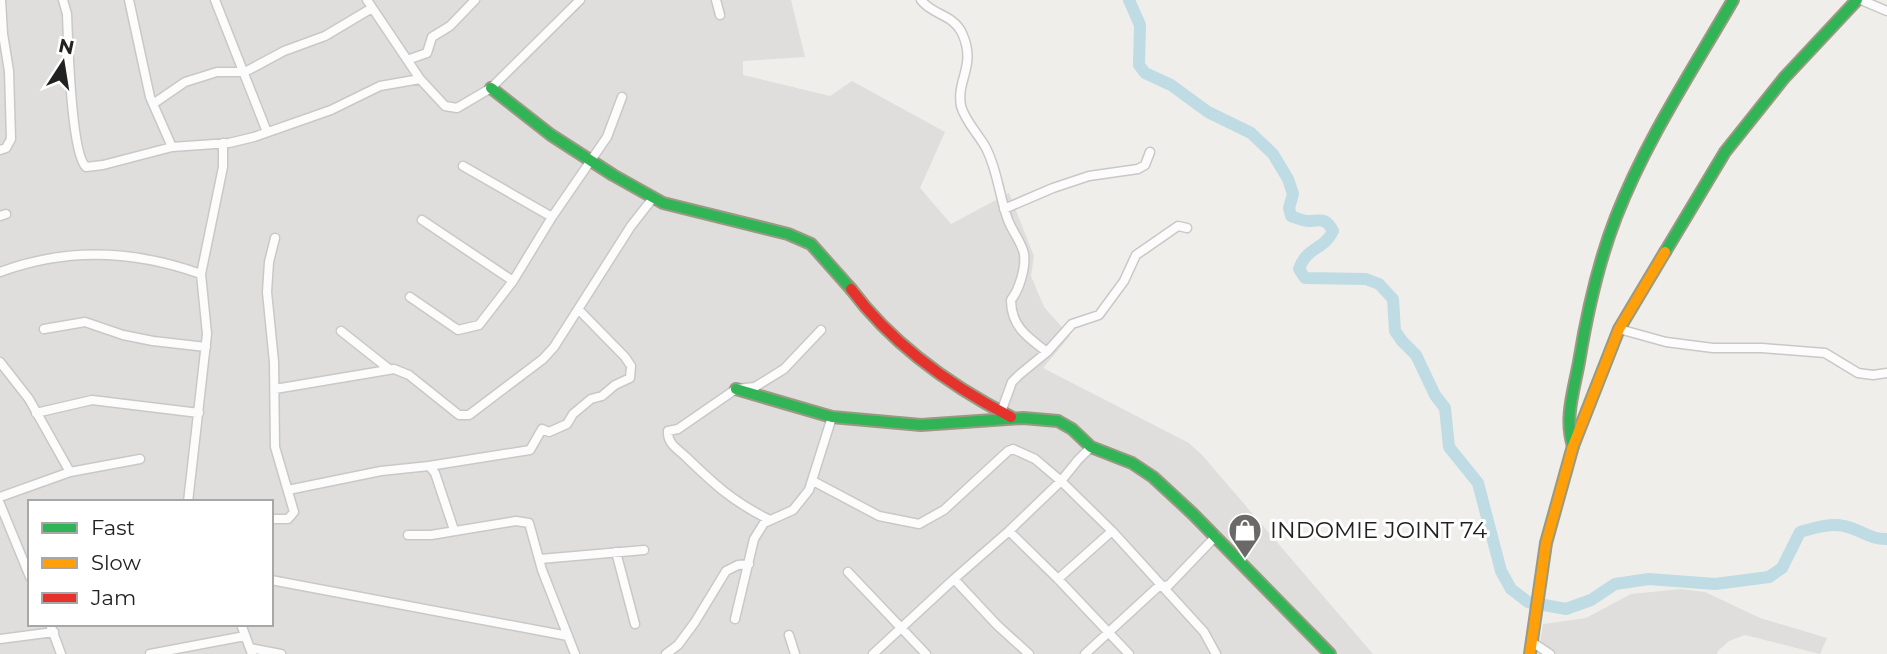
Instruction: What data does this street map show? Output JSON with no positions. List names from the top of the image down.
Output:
{
  "places": {
    "shop": ["INDOMIE JOINT 74"]
  },
  "legend": ["Fast", "Slow", "Jam"],
  "north": "top"
}
